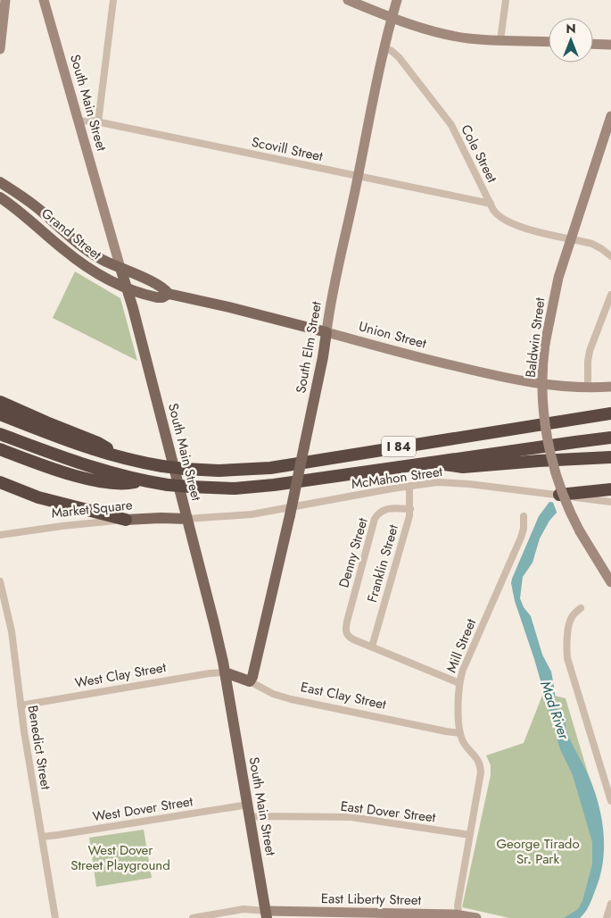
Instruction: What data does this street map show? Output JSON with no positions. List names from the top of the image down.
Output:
{
  "streets": {
    "highway": ["I 84"],
    "main road": [
      "South Main Street",
      "Grand Street",
      "Union Street",
      "Baldwin Street",
      "South Elm Street",
      "Market Square",
      "East Clay Street",
      "East Liberty Street"
    ],
    "street": [
      "Scovill Street",
      "Cole Street",
      "McMahon Street",
      "Denny Street",
      "Franklin Street",
      "Mill Street",
      "West Clay Street",
      "Benedict Street",
      "West Dover Street",
      "East Dover Street"
    ]
  },
  "crossings": [
    ["South Main Street", "Scovill Street"],
    ["South Main Street", "Grand Street"],
    ["South Main Street", "Union Street"],
    ["South Main Street", "McMahon Street"],
    ["South Main Street", "Market Square"],
    ["South Main Street", "West Clay Street"],
    ["South Main Street", "East Clay Street"],
    ["South Main Street", "West Dover Street"],
    ["South Main Street", "East Dover Street"],
    ["South Main Street", "East Liberty Street"],
    ["Scovill Street", "Cole Street"],
    ["Scovill Street", "South Elm Street"],
    ["Cole Street", "Baldwin Street"],
    ["Cole Street", "South Elm Street"],
    ["Grand Street", "Union Street"],
    ["Union Street", "South Elm Street"],
    ["South Elm Street", "East Clay Street"],
    ["McMahon Street", "Market Square"],
    ["McMahon Street", "Franklin Street"],
    ["Denny Street", "Franklin Street"],
    ["Mill Street", "East Clay Street"],
    ["Mill Street", "East Dover Street"],
    ["Mill Street", "East Liberty Street"],
    ["West Clay Street", "East Clay Street"],
    ["West Clay Street", "Benedict Street"],
    ["Benedict Street", "West Dover Street"]
  ],
  "water": ["Mad River"],
  "parks": ["George Tirado Sr. Park", "West Dover Street Playground"],
  "north": "top"
}
